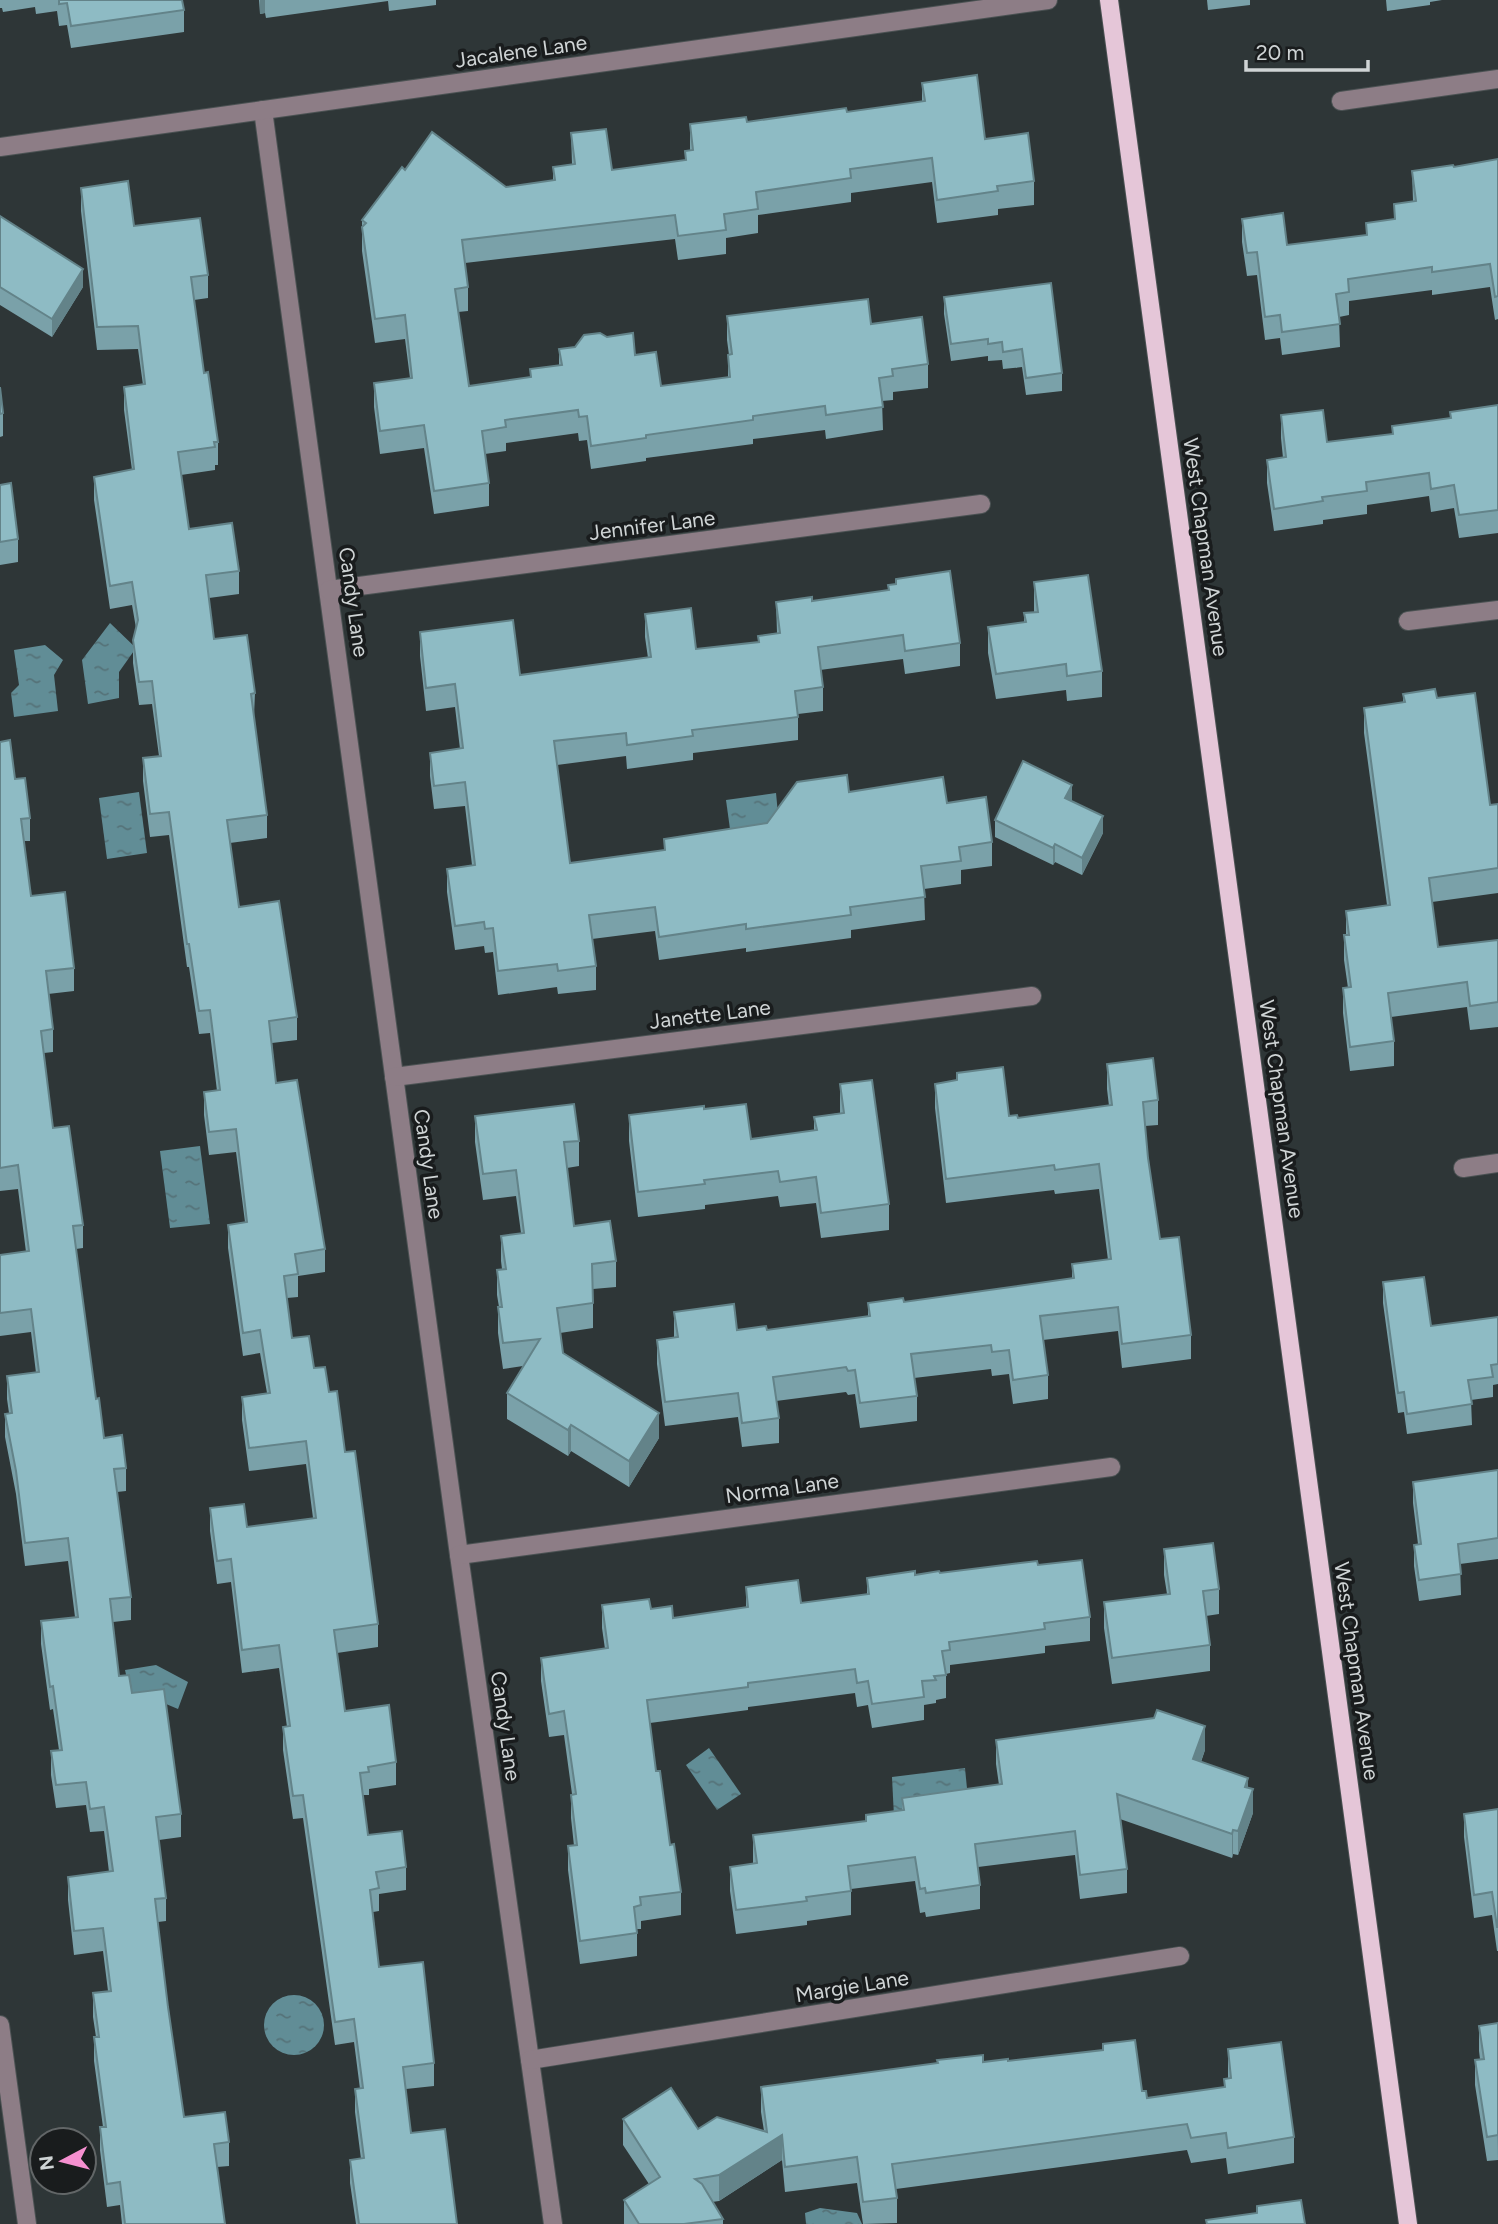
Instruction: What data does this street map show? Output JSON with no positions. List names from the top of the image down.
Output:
{
  "streets": {
    "main road": ["West Chapman Avenue"],
    "street": [
      "Jacalene Lane",
      "Jennifer Lane",
      "Candy Lane",
      "Janette Lane",
      "Norma Lane",
      "Margie Lane"
    ]
  },
  "crossings": [
    ["Jacalene Lane", "Candy Lane"],
    ["Jennifer Lane", "Candy Lane"],
    ["Candy Lane", "Janette Lane"],
    ["Candy Lane", "Norma Lane"],
    ["Candy Lane", "Margie Lane"]
  ],
  "scale_bar": "20 m",
  "north": "left"
}
